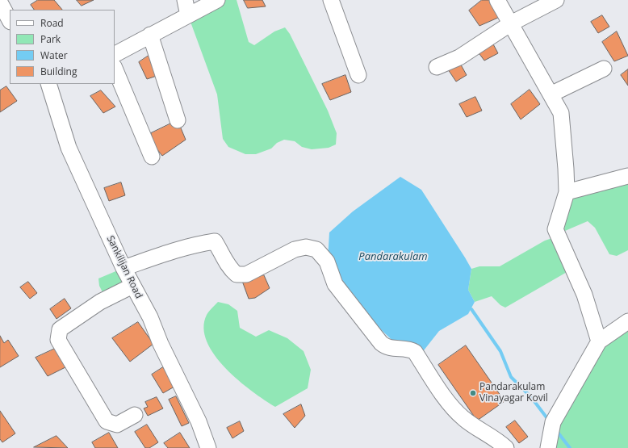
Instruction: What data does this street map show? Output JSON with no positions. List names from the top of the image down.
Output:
{
  "streets": {
    "street": ["Sankilijan Road"]
  },
  "water": ["Pandarakulam"],
  "places": ["Pandarakulam Vinayagar Kovil"],
  "legend": [
    "Road",
    "Park",
    "Water",
    "Building"
  ]
}
